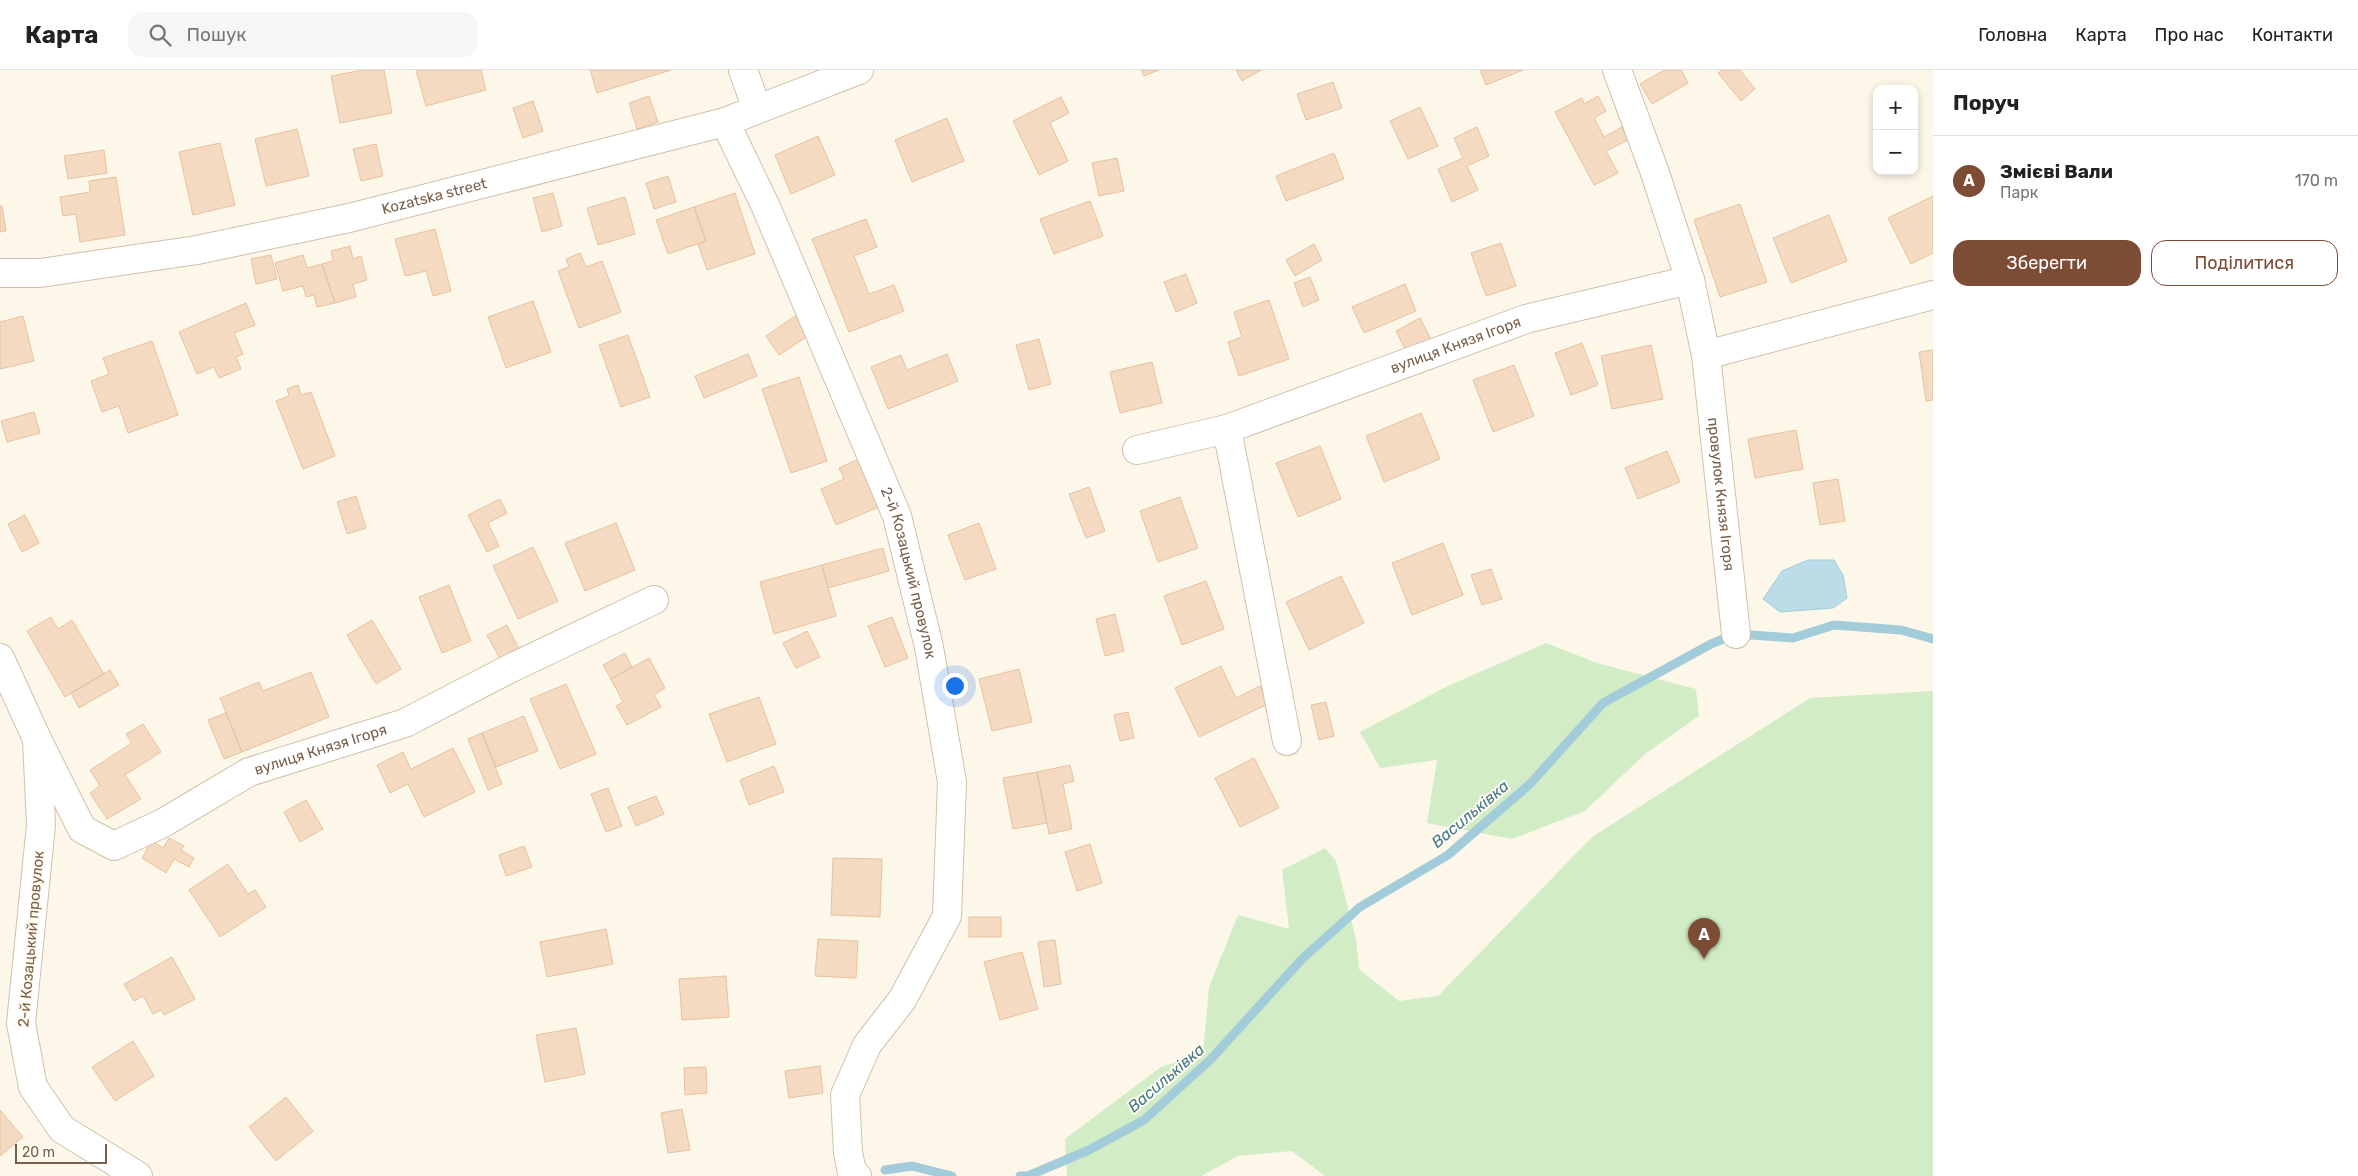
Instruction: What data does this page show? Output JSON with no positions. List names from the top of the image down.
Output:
{
  "streets": {
    "street": [
      "Kozatska street",
      "вулиця Князя Ігоря",
      "провулок Князя Ігоря",
      "2-й Козацький провулок"
    ]
  },
  "crossings": [
    ["Kozatska street", "2-й Козацький провулок"],
    ["вулиця Князя Ігоря", "2-й Козацький провулок"]
  ],
  "water": ["Васильківка"],
  "scale_bar": "20 m",
  "page": {
    "header": "Карта",
    "search": "Пошук",
    "nav": [
      "Головна",
      "Карта",
      "Про нас",
      "Контакти"
    ],
    "heading": "Поруч",
    "map_buttons": ["+", "−"],
    "list": [
      {
        "mark": "A",
        "name": "Змієві Вали",
        "note": "Парк",
        "value": "170 m"
      }
    ],
    "buttons": ["Зберегти", "Поділитися"],
    "pins": "A",
    "scale": "20 m"
  }
}
